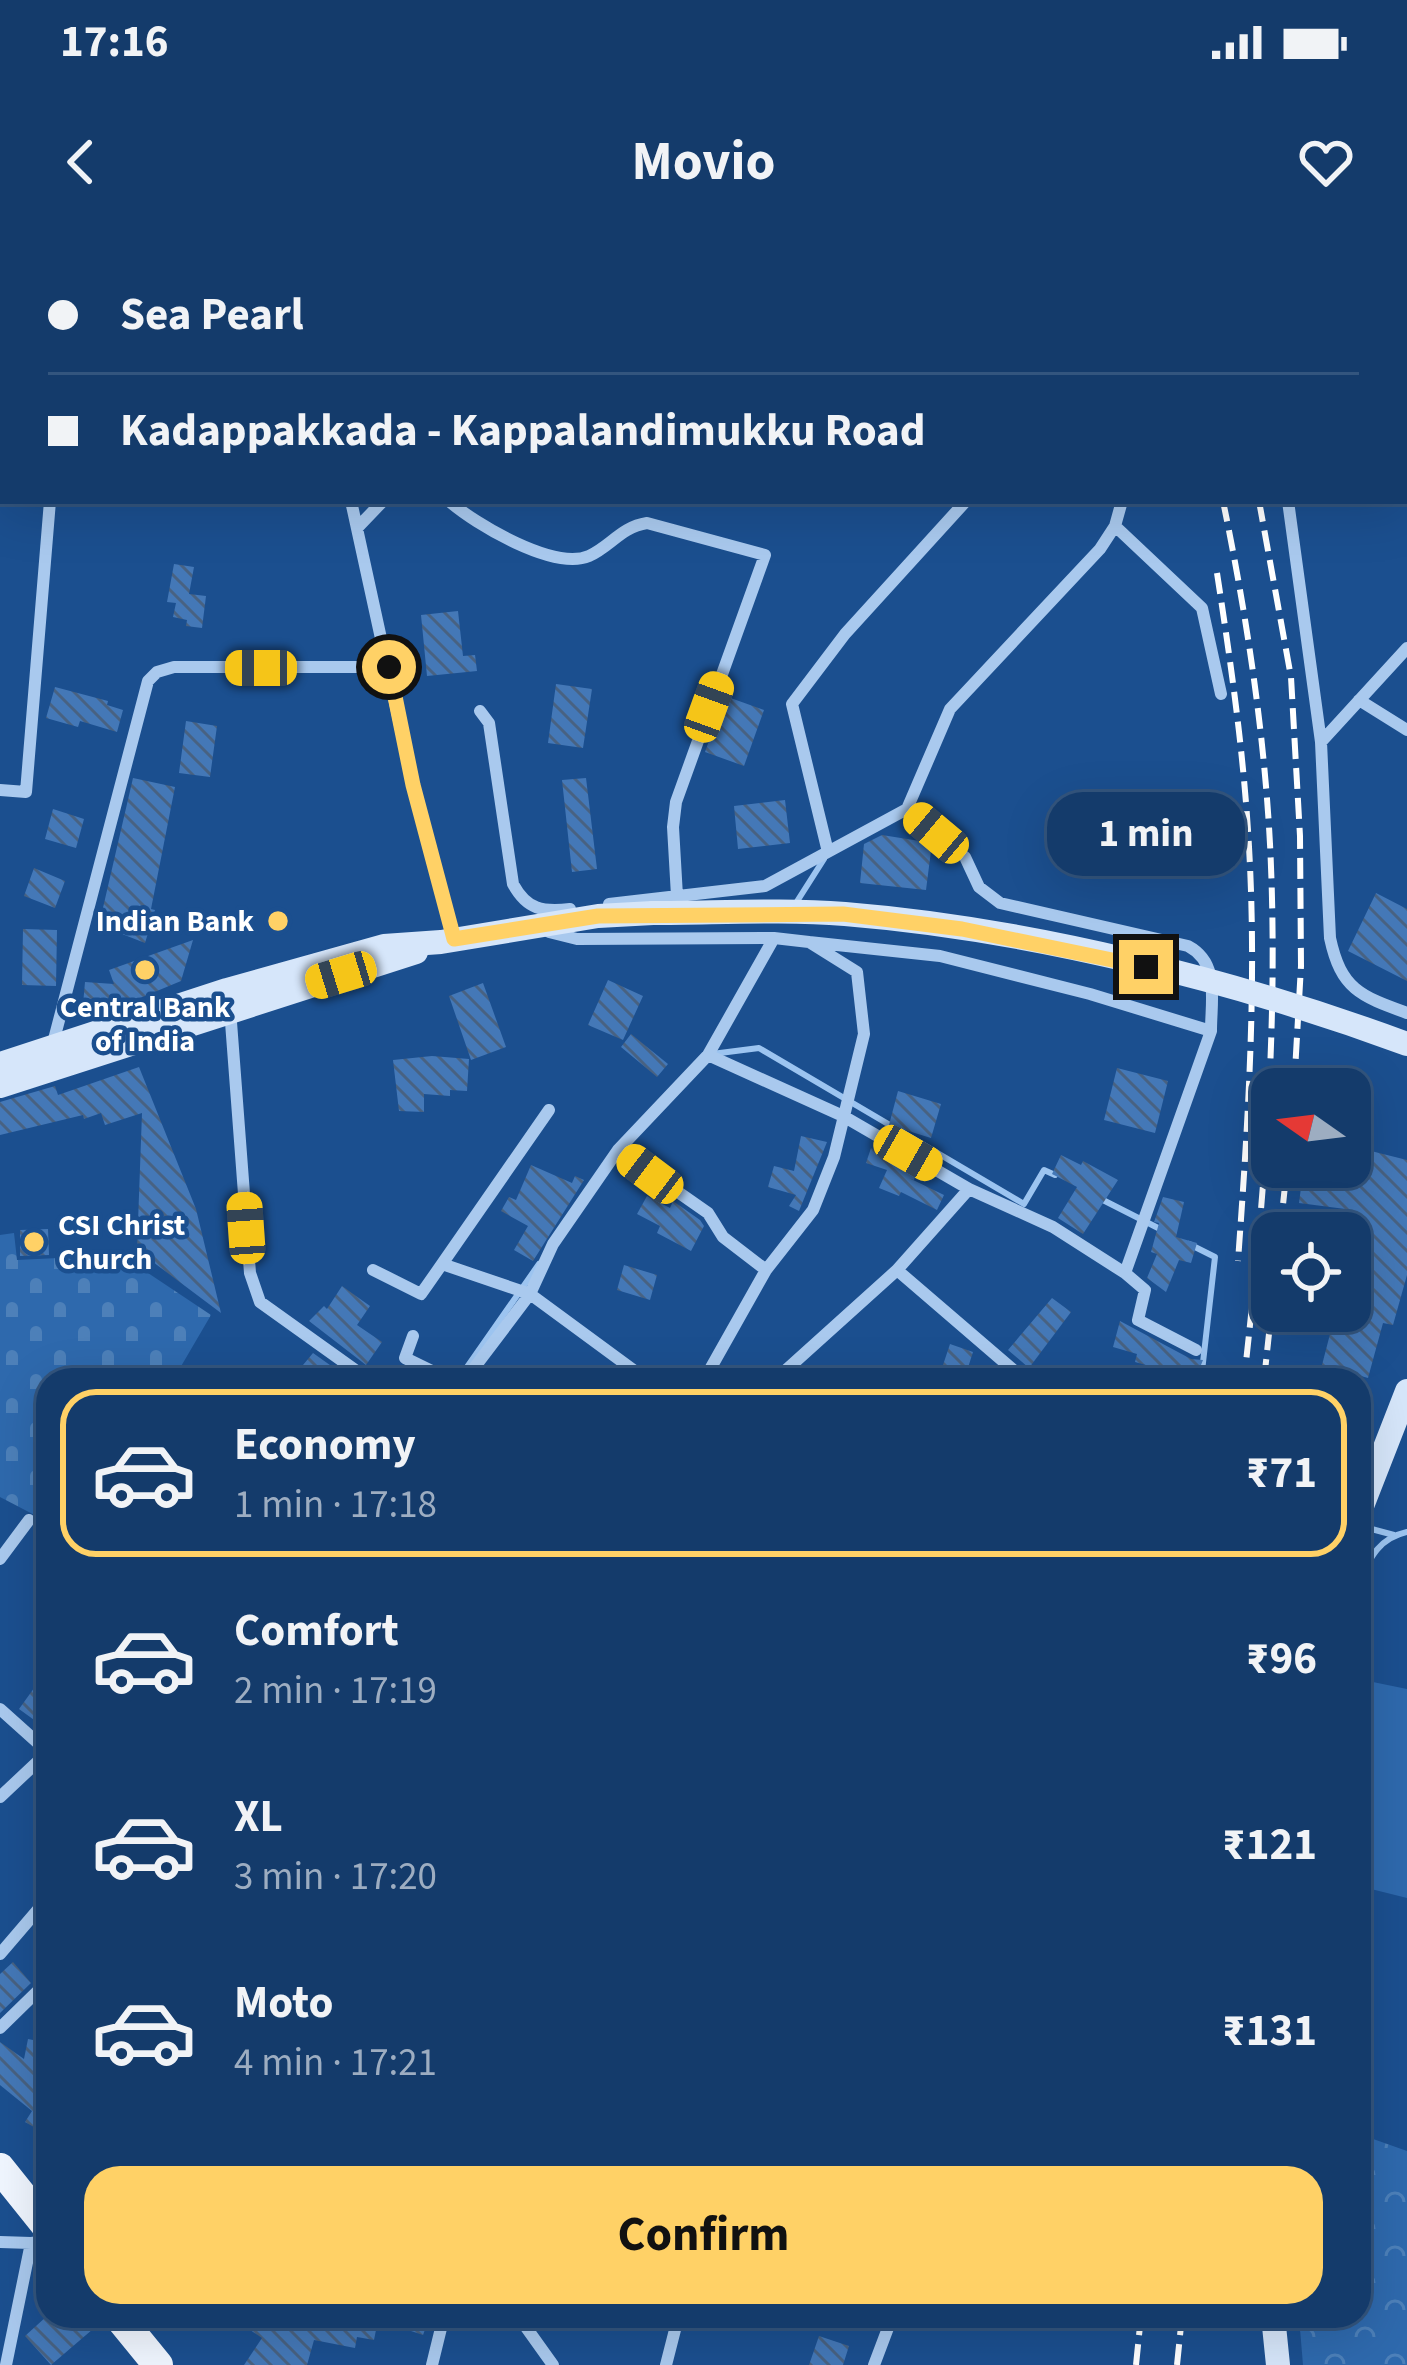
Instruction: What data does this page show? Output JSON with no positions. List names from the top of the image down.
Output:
{
  "places": ["Indian Bank", "Central Bank of India", "CSI Christ Church"],
  "north": "left",
  "page": {
    "status": "17:16",
    "header": "Movio",
    "banner": ["Sea Pearl", "Kadappakkada - Kappalandimukku Road"],
    "bubble": "1 min",
    "list": [
      {
        "name": "Economy",
        "note": "1 min · 17:18",
        "value": "₹71"
      },
      {
        "name": "Comfort",
        "note": "2 min · 17:19",
        "value": "₹96"
      },
      {
        "name": "XL",
        "note": "3 min · 17:20",
        "value": "₹121"
      },
      {
        "name": "Moto",
        "note": "4 min · 17:21",
        "value": "₹131"
      }
    ],
    "buttons": "Confirm"
  }
}
